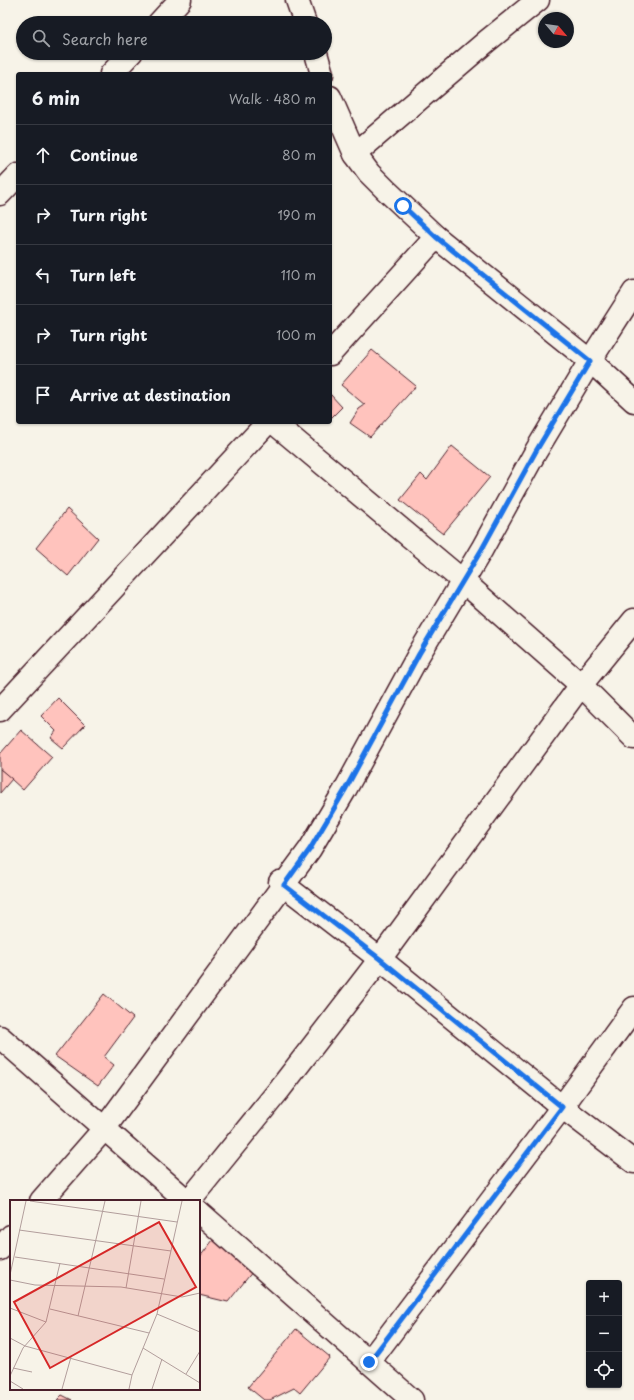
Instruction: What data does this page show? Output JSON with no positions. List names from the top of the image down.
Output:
{
  "north": "bottom right",
  "page": {
    "search": "Search here",
    "heading": ["6 min", "Walk · 480 m"],
    "list": [
      ["Continue", "80 m"],
      ["Turn right", "190 m"],
      ["Turn left", "110 m"],
      ["Turn right", "100 m"],
      "Arrive at destination"
    ],
    "map_buttons": ["+", "−"]
  }
}
